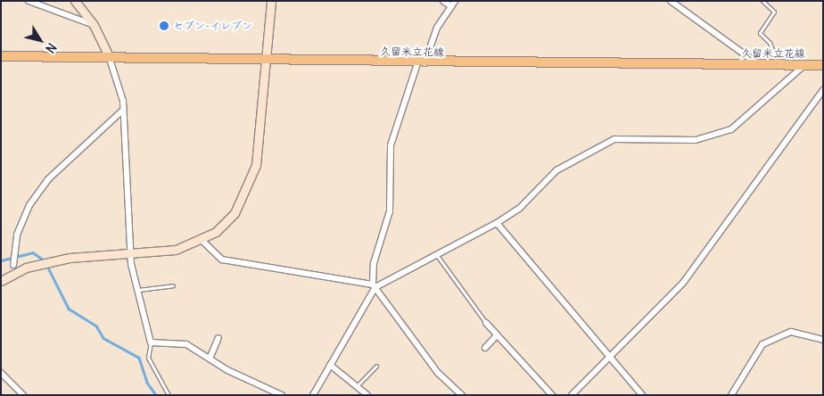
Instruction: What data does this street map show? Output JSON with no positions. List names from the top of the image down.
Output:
{
  "streets": {
    "main road": ["久留米立花線"]
  },
  "places": ["セブン-イレブン"],
  "north": "bottom right"
}
